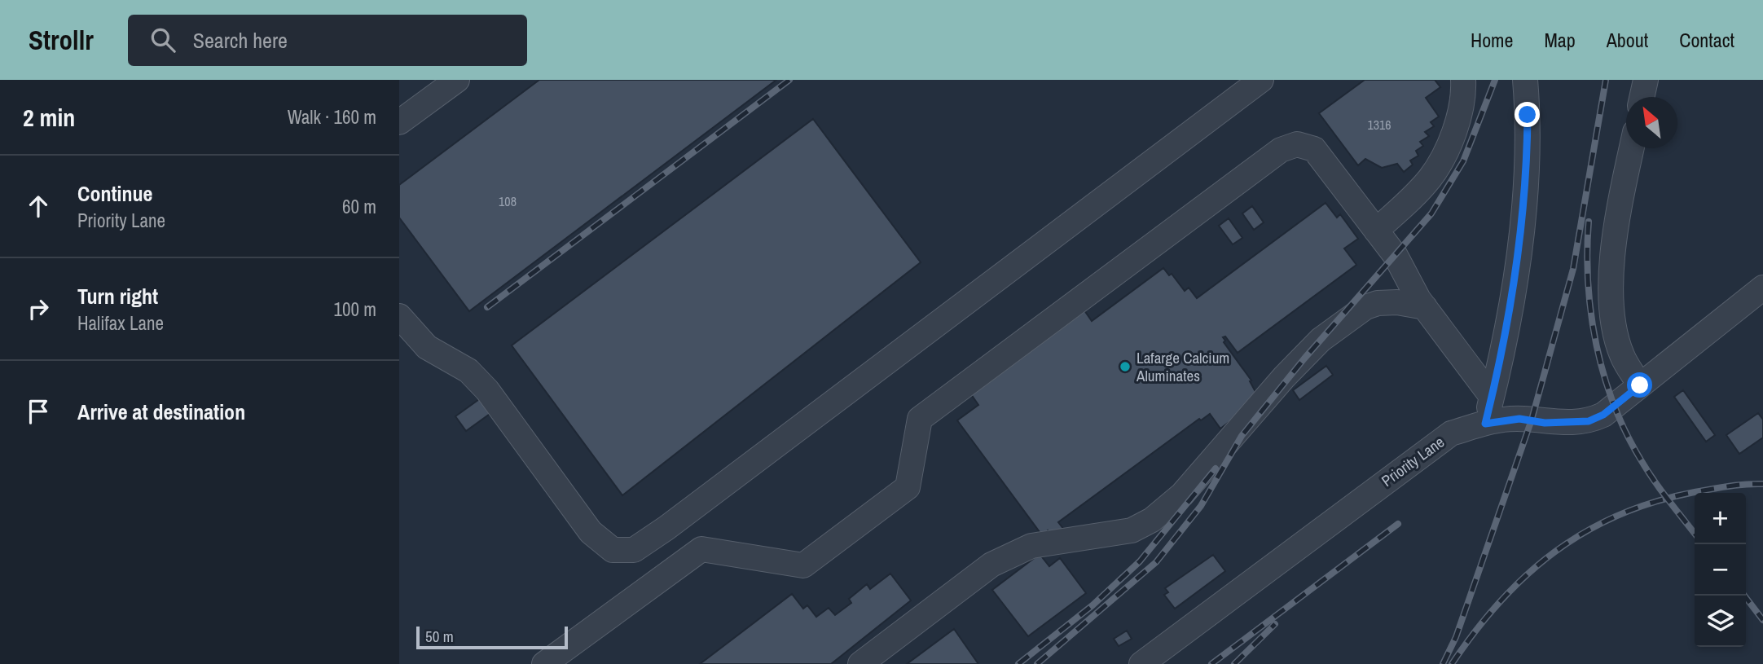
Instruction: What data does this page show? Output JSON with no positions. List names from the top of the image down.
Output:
{
  "streets": {
    "street": ["Priority Lane"]
  },
  "places": ["Lafarge Calcium Aluminates"],
  "house_numbers": ["1316", "108"],
  "scale_bar": "50 m",
  "north": "top left",
  "page": {
    "header": "Strollr",
    "search": "Search here",
    "nav": [
      "Home",
      "Map",
      "About",
      "Contact"
    ],
    "heading": ["2 min", "Walk · 160 m"],
    "list": [
      ["Continue", "Priority Lane", "60 m"],
      ["Turn right", "Halifax Lane", "100 m"],
      "Arrive at destination"
    ],
    "map_buttons": ["+", "−"],
    "scale": "50 m"
  }
}
